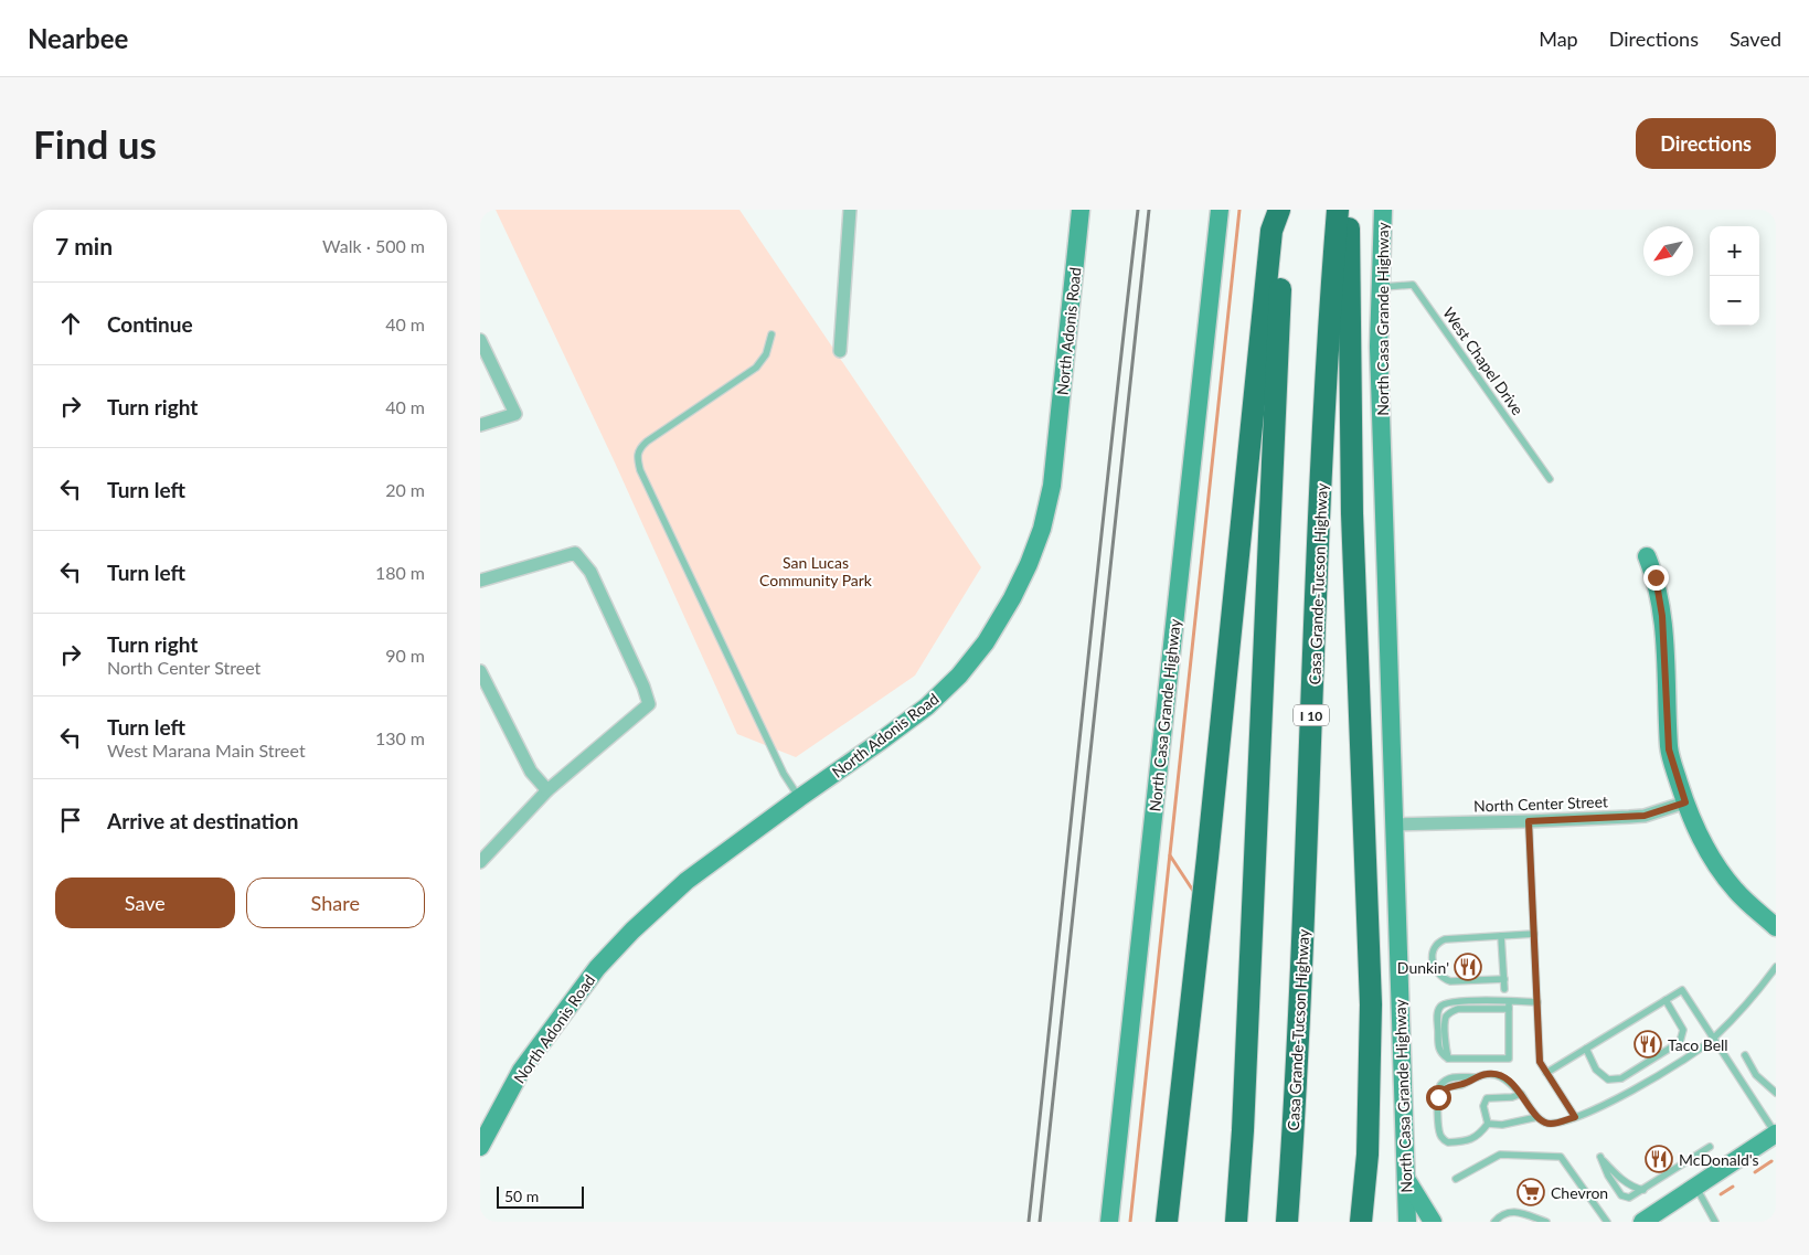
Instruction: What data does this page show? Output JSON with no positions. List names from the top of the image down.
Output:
{
  "streets": {
    "highway": ["Casa Grande-Tucson Highway", "I 10"],
    "street": ["North Casa Grande Highway", "North Adonis Road", "North Center Street"],
    "lane": ["West Chapel Drive"]
  },
  "crossings": [
    ["North Casa Grande Highway", "West Chapel Drive"],
    ["North Casa Grande Highway", "North Center Street"]
  ],
  "parks": ["San Lucas Community Park"],
  "places": {
    "restaurant": ["Dunkin'", "Taco Bell", "McDonald's"],
    "supermarket": ["Chevron"]
  },
  "scale_bar": "50 m",
  "north": "bottom left",
  "page": {
    "header": "Nearbee",
    "nav": ["Map", "Directions", "Saved"],
    "buttons": [
      "Directions",
      ["Save", "Share"]
    ],
    "title": "Find us",
    "heading": ["7 min", "Walk · 500 m"],
    "map_buttons": ["+", "−"],
    "list": [
      ["Continue", "40 m"],
      ["Turn right", "40 m"],
      ["Turn left", "20 m"],
      ["Turn left", "180 m"],
      ["Turn right", "North Center Street", "90 m"],
      ["Turn left", "West Marana Main Street", "130 m"],
      "Arrive at destination"
    ],
    "scale": "50 m"
  }
}
